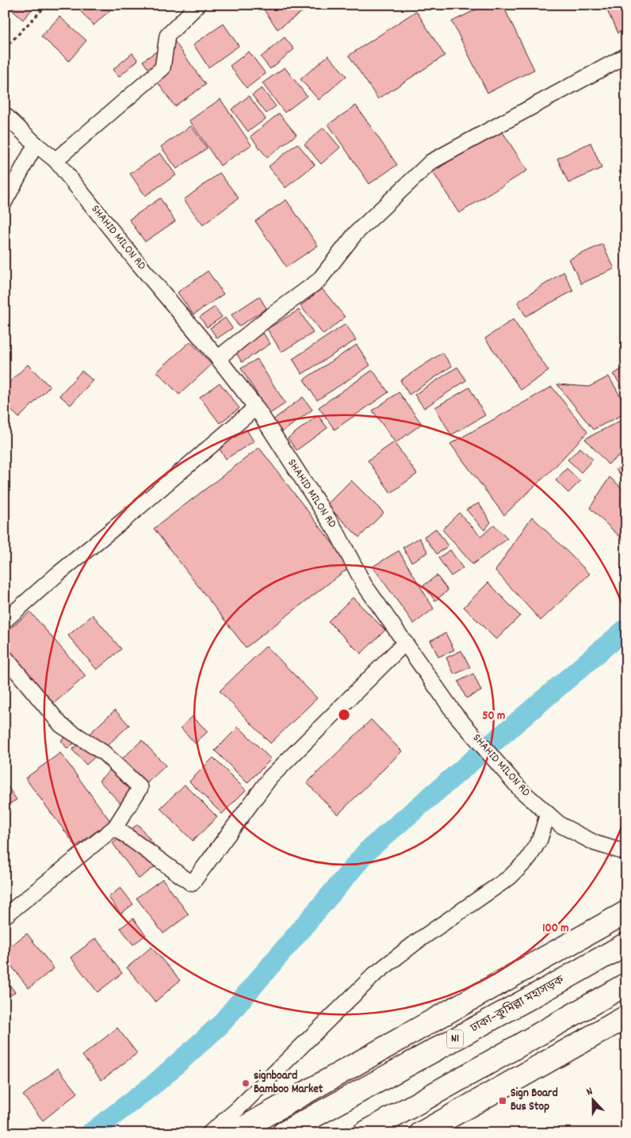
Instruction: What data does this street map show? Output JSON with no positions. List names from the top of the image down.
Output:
{
  "streets": {
    "highway": ["ঢাকা–কুমিল্লা মহাসড়ক", "N1"],
    "street": ["SHAHID MILON RD"]
  },
  "places": {
    "other": ["signboard Bamboo Market"],
    "transit": ["Sign Board Bus Stop"]
  },
  "north": "top",
  "rings": ["50 m", "100 m"]
}
